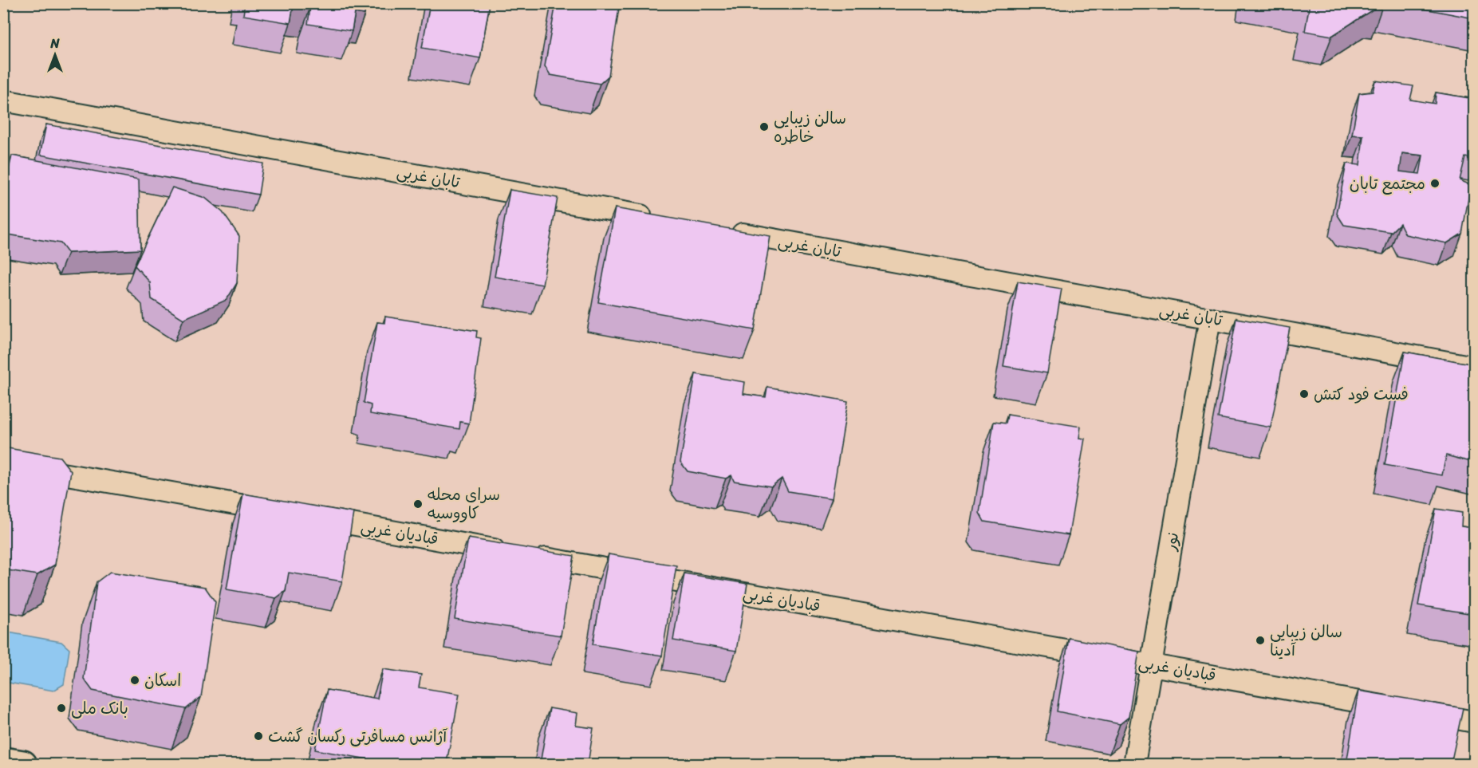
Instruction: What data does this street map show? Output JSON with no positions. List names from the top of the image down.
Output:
{
  "streets": {
    "street": ["تابان غربی", "قبادیان غربی", "نور"]
  },
  "crossings": [
    ["تابان غربی", "نور"],
    ["قبادیان غربی", "نور"]
  ],
  "places": [
    "سالن زیبایی خاطره",
    "مجتمع تابان",
    "فست فود کتش",
    "سرای محله کاووسیه",
    "سالن زیبایی آدینا",
    "اسکان",
    "بانک ملی",
    "آژانس مسافرتی رکسان گشت"
  ],
  "north": "top"
}
